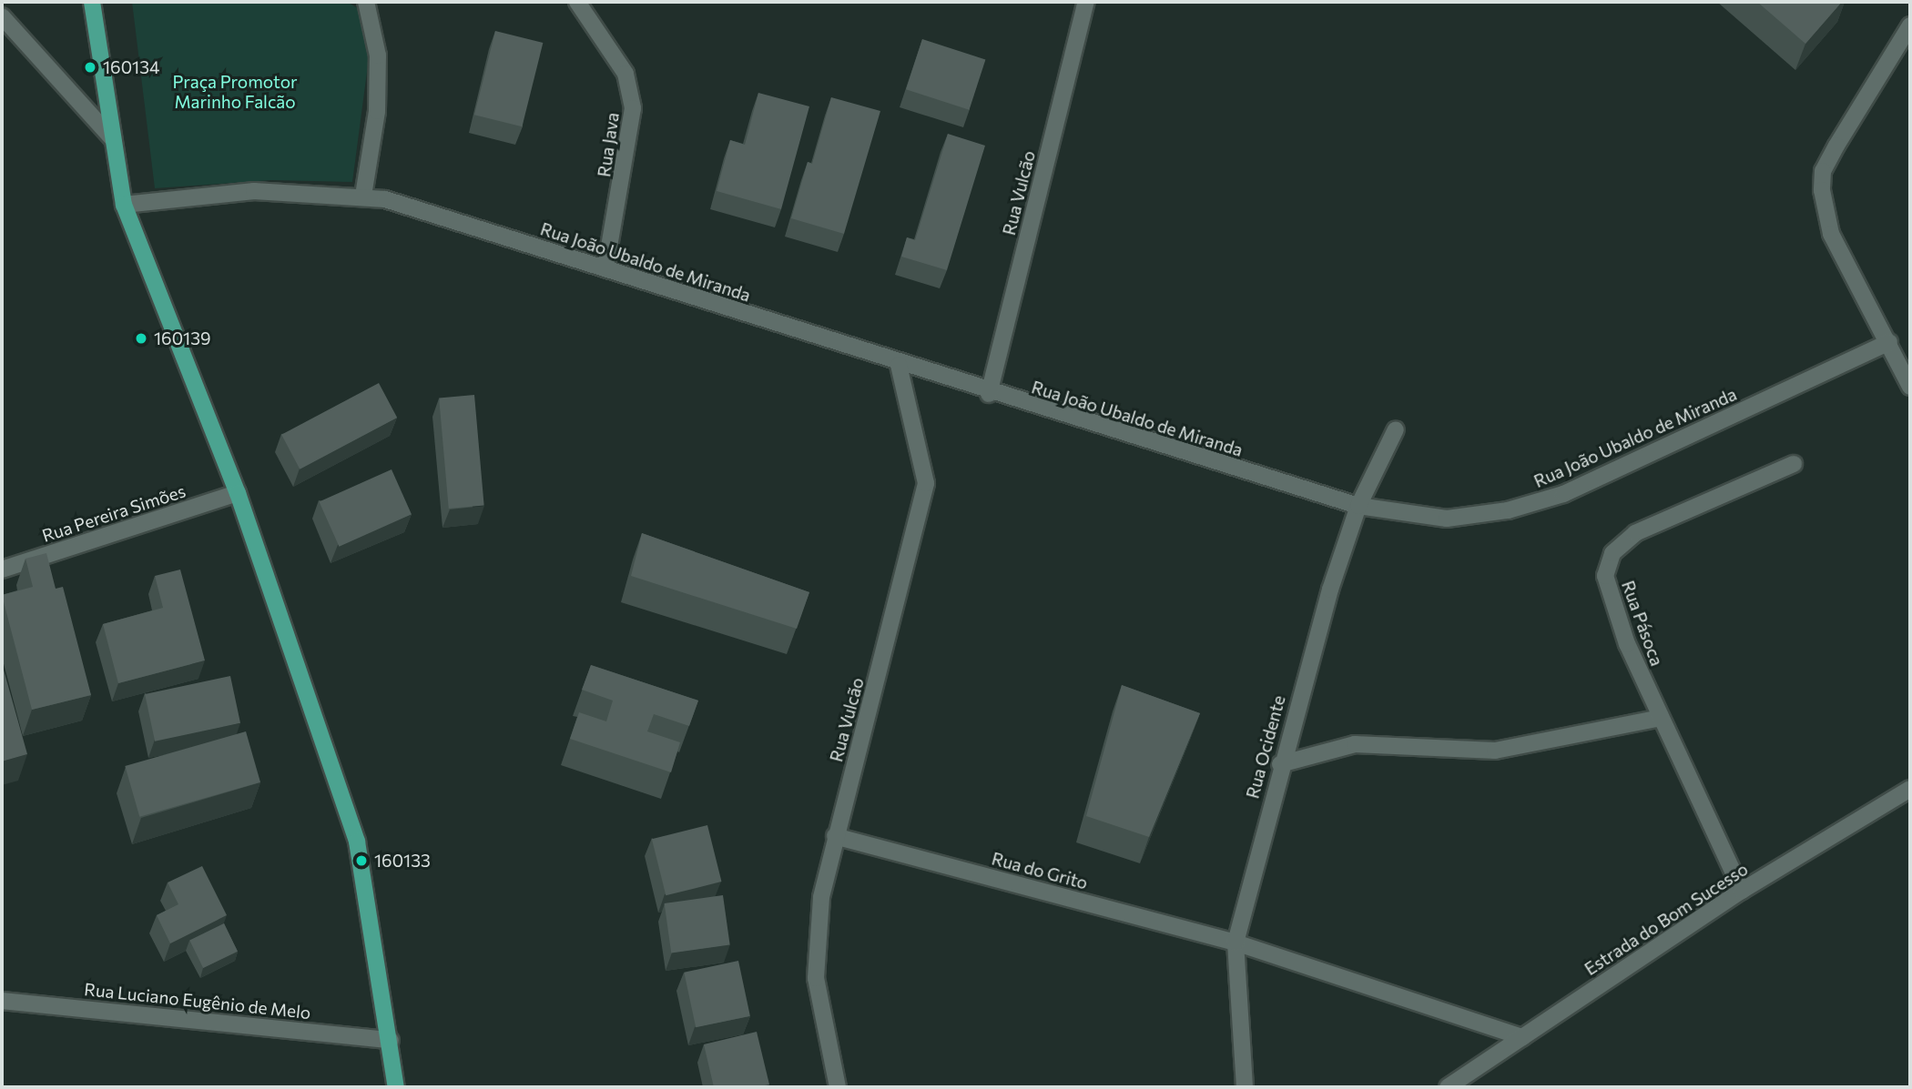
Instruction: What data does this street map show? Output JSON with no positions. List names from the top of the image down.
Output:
{
  "streets": {
    "street": [
      "Rua Java",
      "Rua Vulcão",
      "Rua João Ubaldo de Miranda",
      "Rua Pereira Simões",
      "Rua Pásoca",
      "Rua Ocidente",
      "Rua do Grito",
      "Estrada do Bom Sucesso",
      "Rua Luciano Eugênio de Melo"
    ]
  },
  "crossings": [
    ["Rua Java", "Rua João Ubaldo de Miranda"],
    ["Rua Vulcão", "Rua João Ubaldo de Miranda"],
    ["Rua Vulcão", "Rua do Grito"],
    ["Rua João Ubaldo de Miranda", "Rua Ocidente"],
    ["Rua Pásoca", "Estrada do Bom Sucesso"],
    ["Rua Ocidente", "Rua do Grito"],
    ["Rua do Grito", "Estrada do Bom Sucesso"]
  ],
  "parks": ["Praça Promotor Marinho Falcão"],
  "places": ["160134", "160139", "160133"]
}
